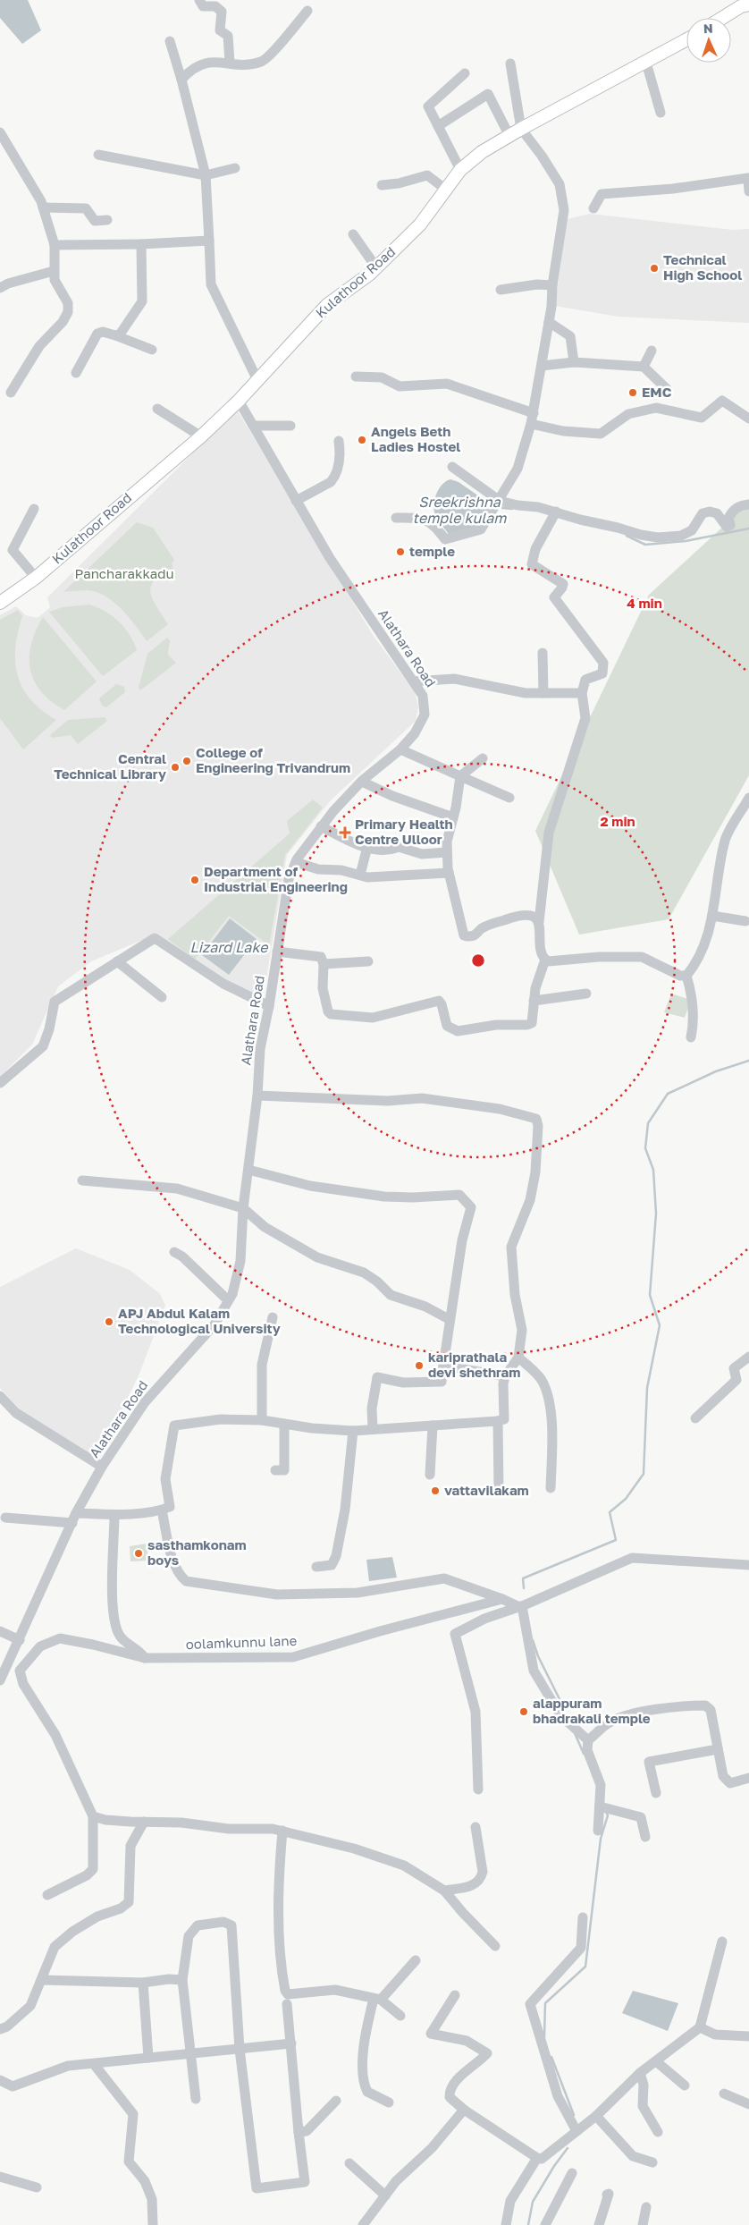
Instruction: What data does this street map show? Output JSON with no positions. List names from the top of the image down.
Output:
{
  "streets": {
    "main road": ["Kulathoor Road"],
    "street": ["Alathara Road", "oolamkunnu lane"]
  },
  "crossings": [
    ["Kulathoor Road", "Alathara Road"]
  ],
  "water": ["Sreekrishna temple kulam", "Lizard Lake"],
  "parks": ["Pancharakkadu"],
  "places": {
    "other": [
      "Technical High School",
      "EMC",
      "Angels Beth Ladies Hostel",
      "temple",
      "College of Engineering Trivandrum",
      "Central Technical Library",
      "Department of Industrial Engineering",
      "APJ Abdul Kalam Technological University",
      "kariprathala devi shethram",
      "vattavilakam",
      "sasthamkonam boys",
      "alappuram bhadrakali temple"
    ],
    "health": ["Primary Health Centre Ulloor"]
  },
  "north": "top",
  "rings": ["4 min", "2 min"]
}
